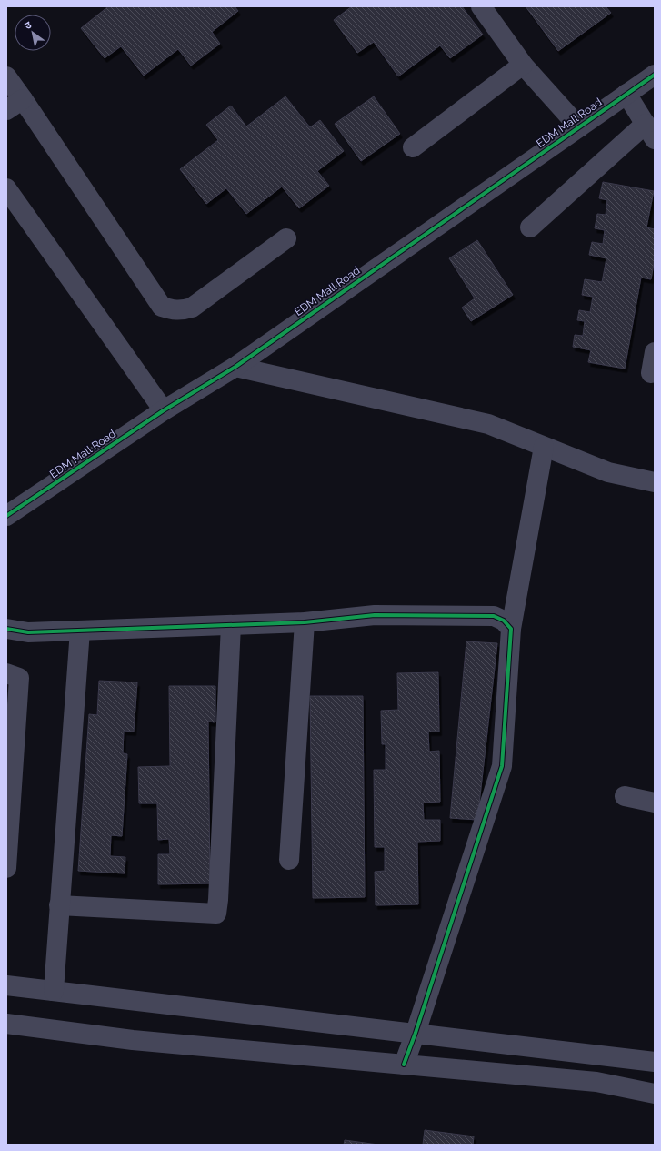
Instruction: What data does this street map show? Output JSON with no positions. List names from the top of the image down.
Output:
{
  "streets": {
    "street": ["EDM Mall Road"]
  },
  "north": "top left"
}
